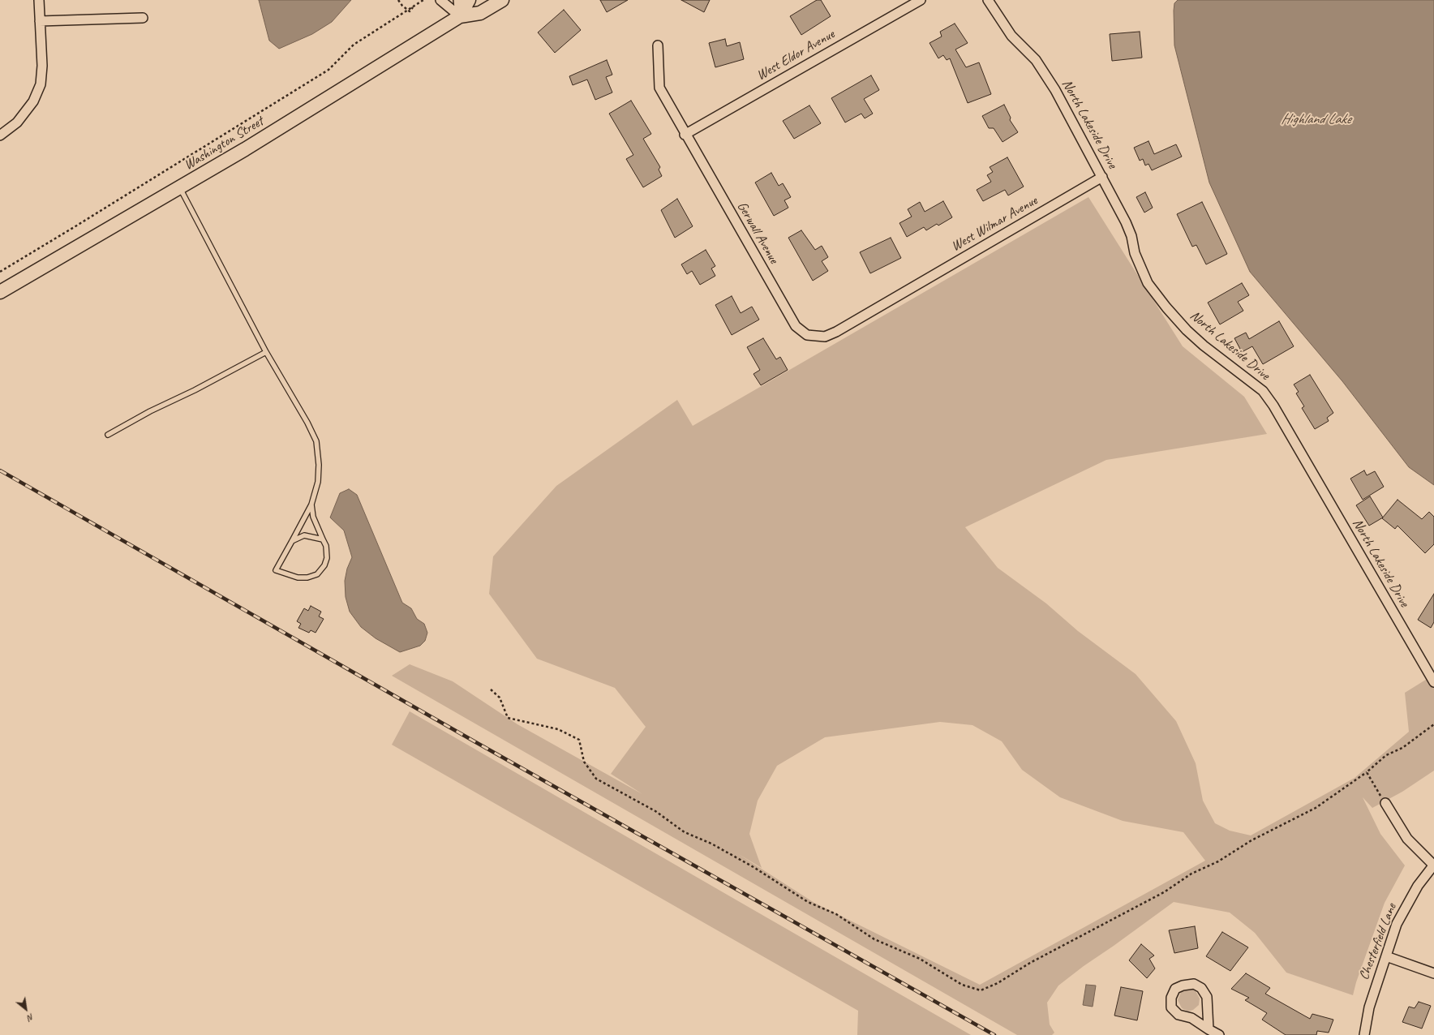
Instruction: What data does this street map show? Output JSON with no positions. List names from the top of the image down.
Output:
{
  "streets": {
    "main road": ["Washington Street"],
    "street": [
      "West Eldor Avenue",
      "North Lakeside Drive",
      "West Wilmar Avenue",
      "Gerwall Avenue",
      "Chesterfield Lane"
    ]
  },
  "crossings": [
    ["West Eldor Avenue", "Gerwall Avenue"],
    ["North Lakeside Drive", "West Wilmar Avenue"],
    ["West Wilmar Avenue", "Gerwall Avenue"]
  ],
  "water": ["Highland Lake"],
  "north": "bottom right"
}
